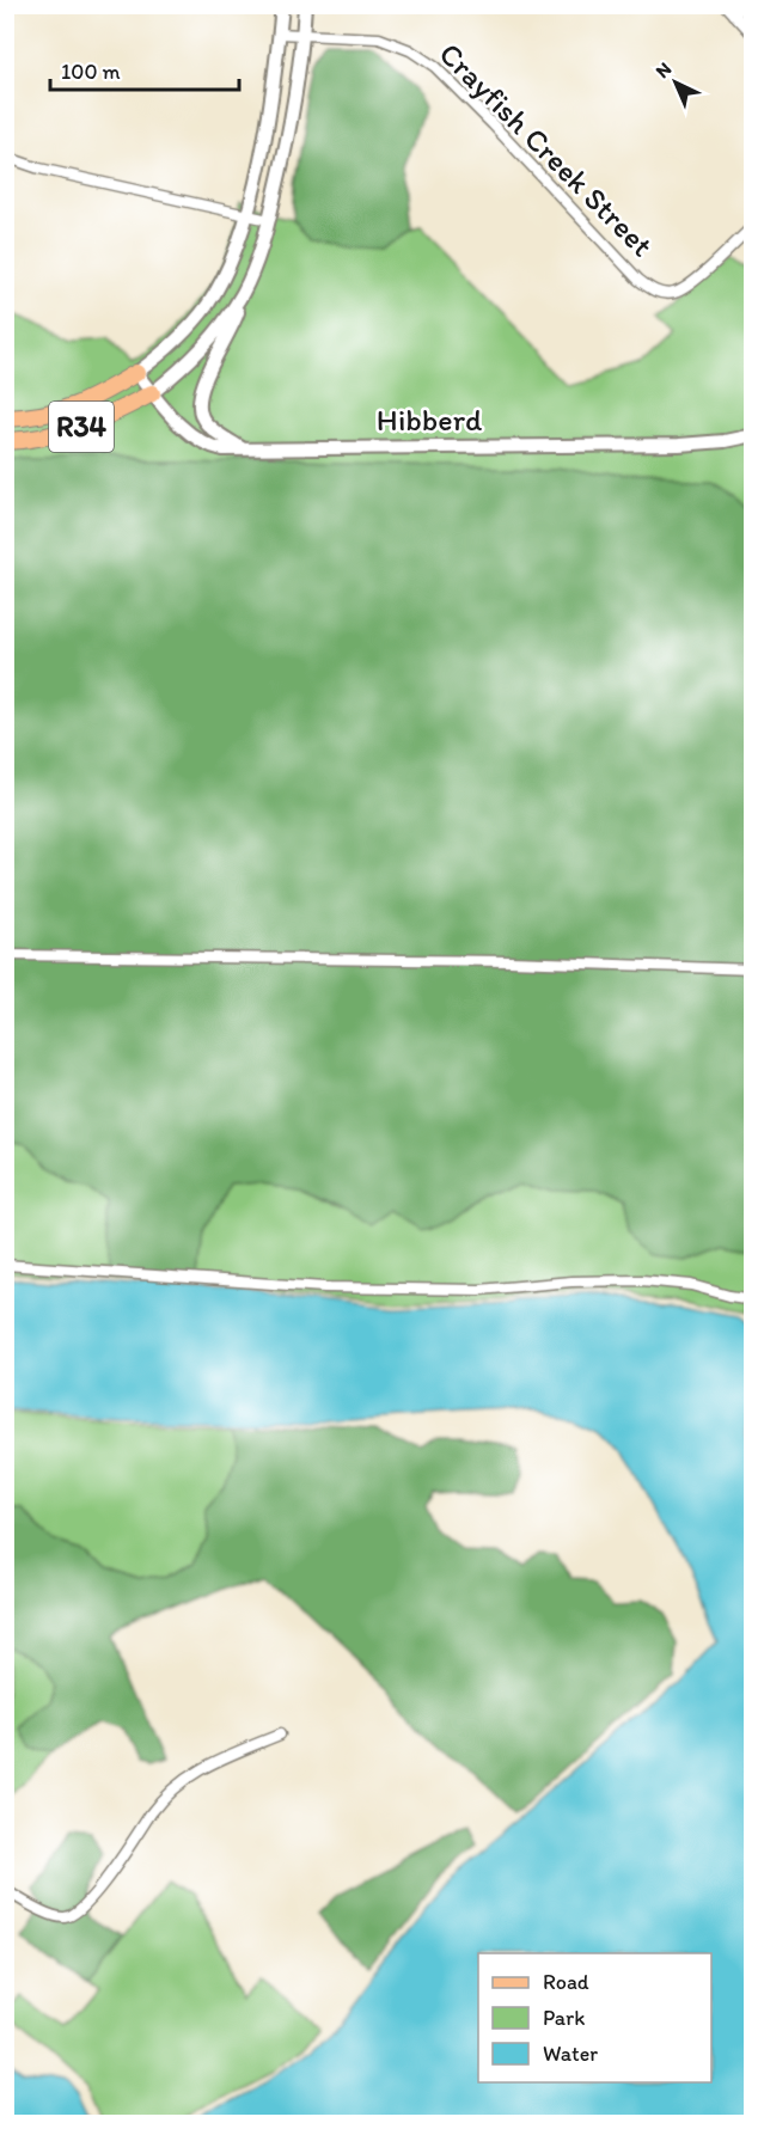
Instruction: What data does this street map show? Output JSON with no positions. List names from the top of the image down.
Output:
{
  "streets": {
    "main road": ["R34"],
    "street": ["Crayfish Creek Street", "Hibberd"]
  },
  "crossings": [
    ["Hibberd", "R34"]
  ],
  "legend": ["Road", "Park", "Water"],
  "scale_bar": "100 m",
  "north": "top left"
}
